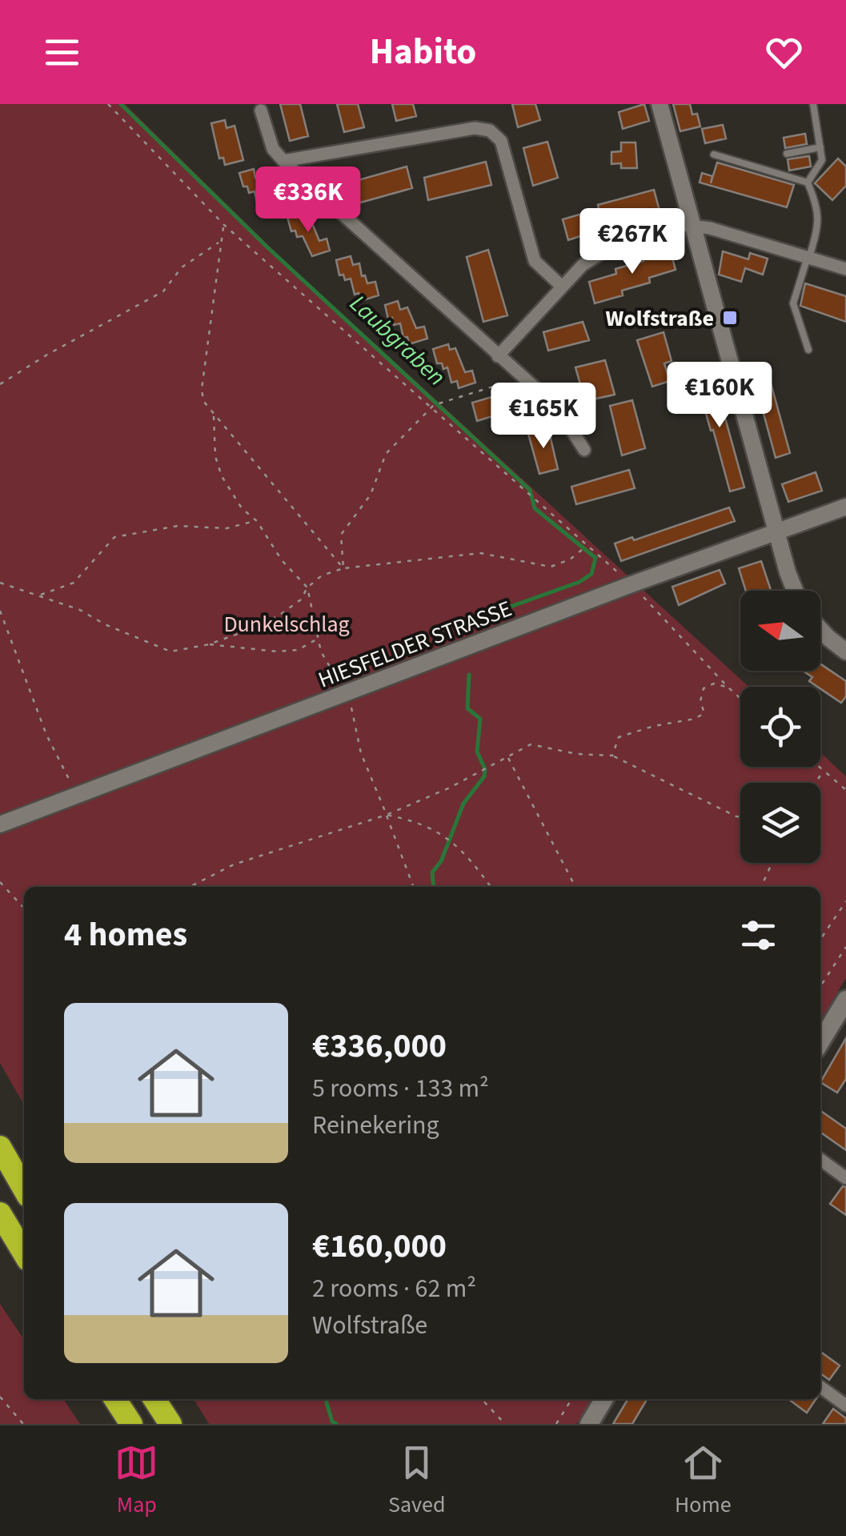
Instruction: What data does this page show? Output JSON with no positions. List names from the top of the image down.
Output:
{
  "streets": {
    "street": ["HIESFELDER STRASSE"]
  },
  "water": ["Laubgraben"],
  "parks": ["Dunkelschlag"],
  "places": {
    "transit": ["Wolfstraße"]
  },
  "north": "left",
  "page": {
    "header": "Habito",
    "price": [
      "€336K",
      "€267K",
      "€160K",
      "€165K"
    ],
    "heading": "4 homes",
    "list": [
      {
        "name": "€336,000",
        "note": "5 rooms · 133 m² · Reinekering"
      },
      {
        "name": "€160,000",
        "note": "2 rooms · 62 m² · Wolfstraße"
      }
    ],
    "tabs": ["Map", "Saved", "Home"]
  }
}
